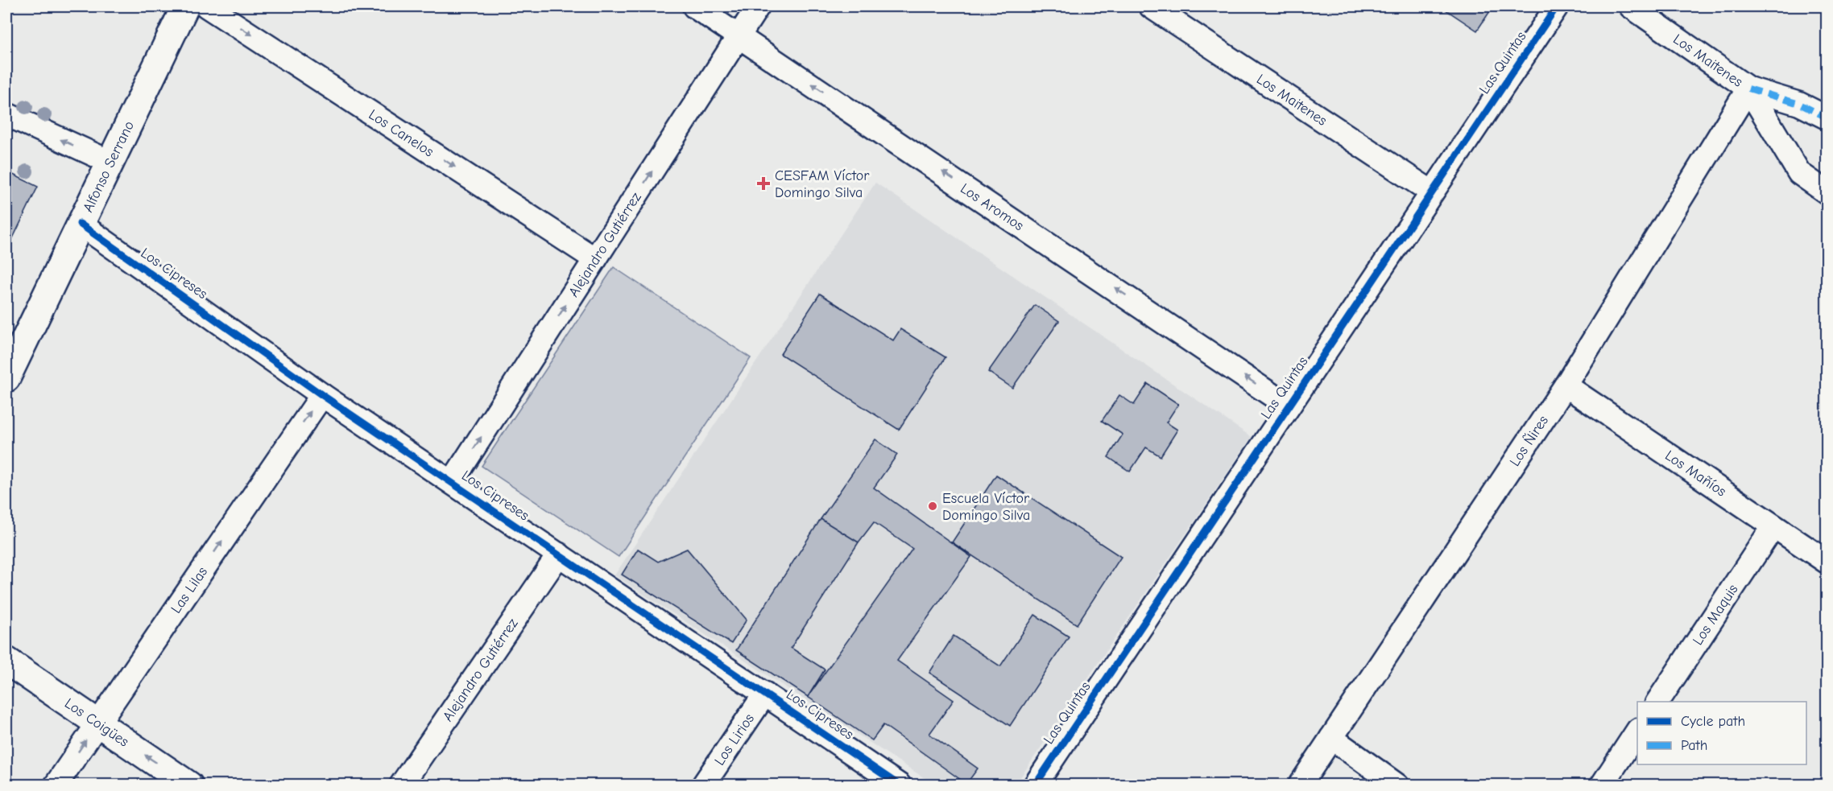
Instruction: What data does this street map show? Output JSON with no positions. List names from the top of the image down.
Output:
{
  "streets": {
    "street": [
      "Los Maitenes",
      "Las Quintas",
      "Los Canelos",
      "Alfonso Serrano",
      "Los Aromos",
      "Alejandro Gutiérrez",
      "Los Cipreses",
      "Los Ñires",
      "Los Mañíos",
      "Las Lilas",
      "Los Maquis",
      "Los Coigües",
      "Los Lirios"
    ]
  },
  "crossings": [
    ["Los Maitenes", "Las Quintas"],
    ["Los Maitenes", "Los Ñires"],
    ["Las Quintas", "Los Aromos"],
    ["Los Canelos", "Alejandro Gutiérrez"],
    ["Alfonso Serrano", "Los Cipreses"],
    ["Los Aromos", "Alejandro Gutiérrez"],
    ["Alejandro Gutiérrez", "Los Cipreses"],
    ["Los Cipreses", "Las Lilas"],
    ["Los Cipreses", "Los Lirios"],
    ["Los Ñires", "Los Mañíos"],
    ["Los Mañíos", "Los Maquis"],
    ["Las Lilas", "Los Coigües"]
  ],
  "one_way": [
    "Los Canelos",
    "Los Aromos",
    "Alejandro Gutiérrez",
    "Las Lilas",
    "Los Coigües"
  ],
  "places": {
    "health": ["CESFAM Víctor Domingo Silva"],
    "other": ["Escuela Víctor Domingo Silva"]
  },
  "legend": ["Cycle path", "Path"]
}
